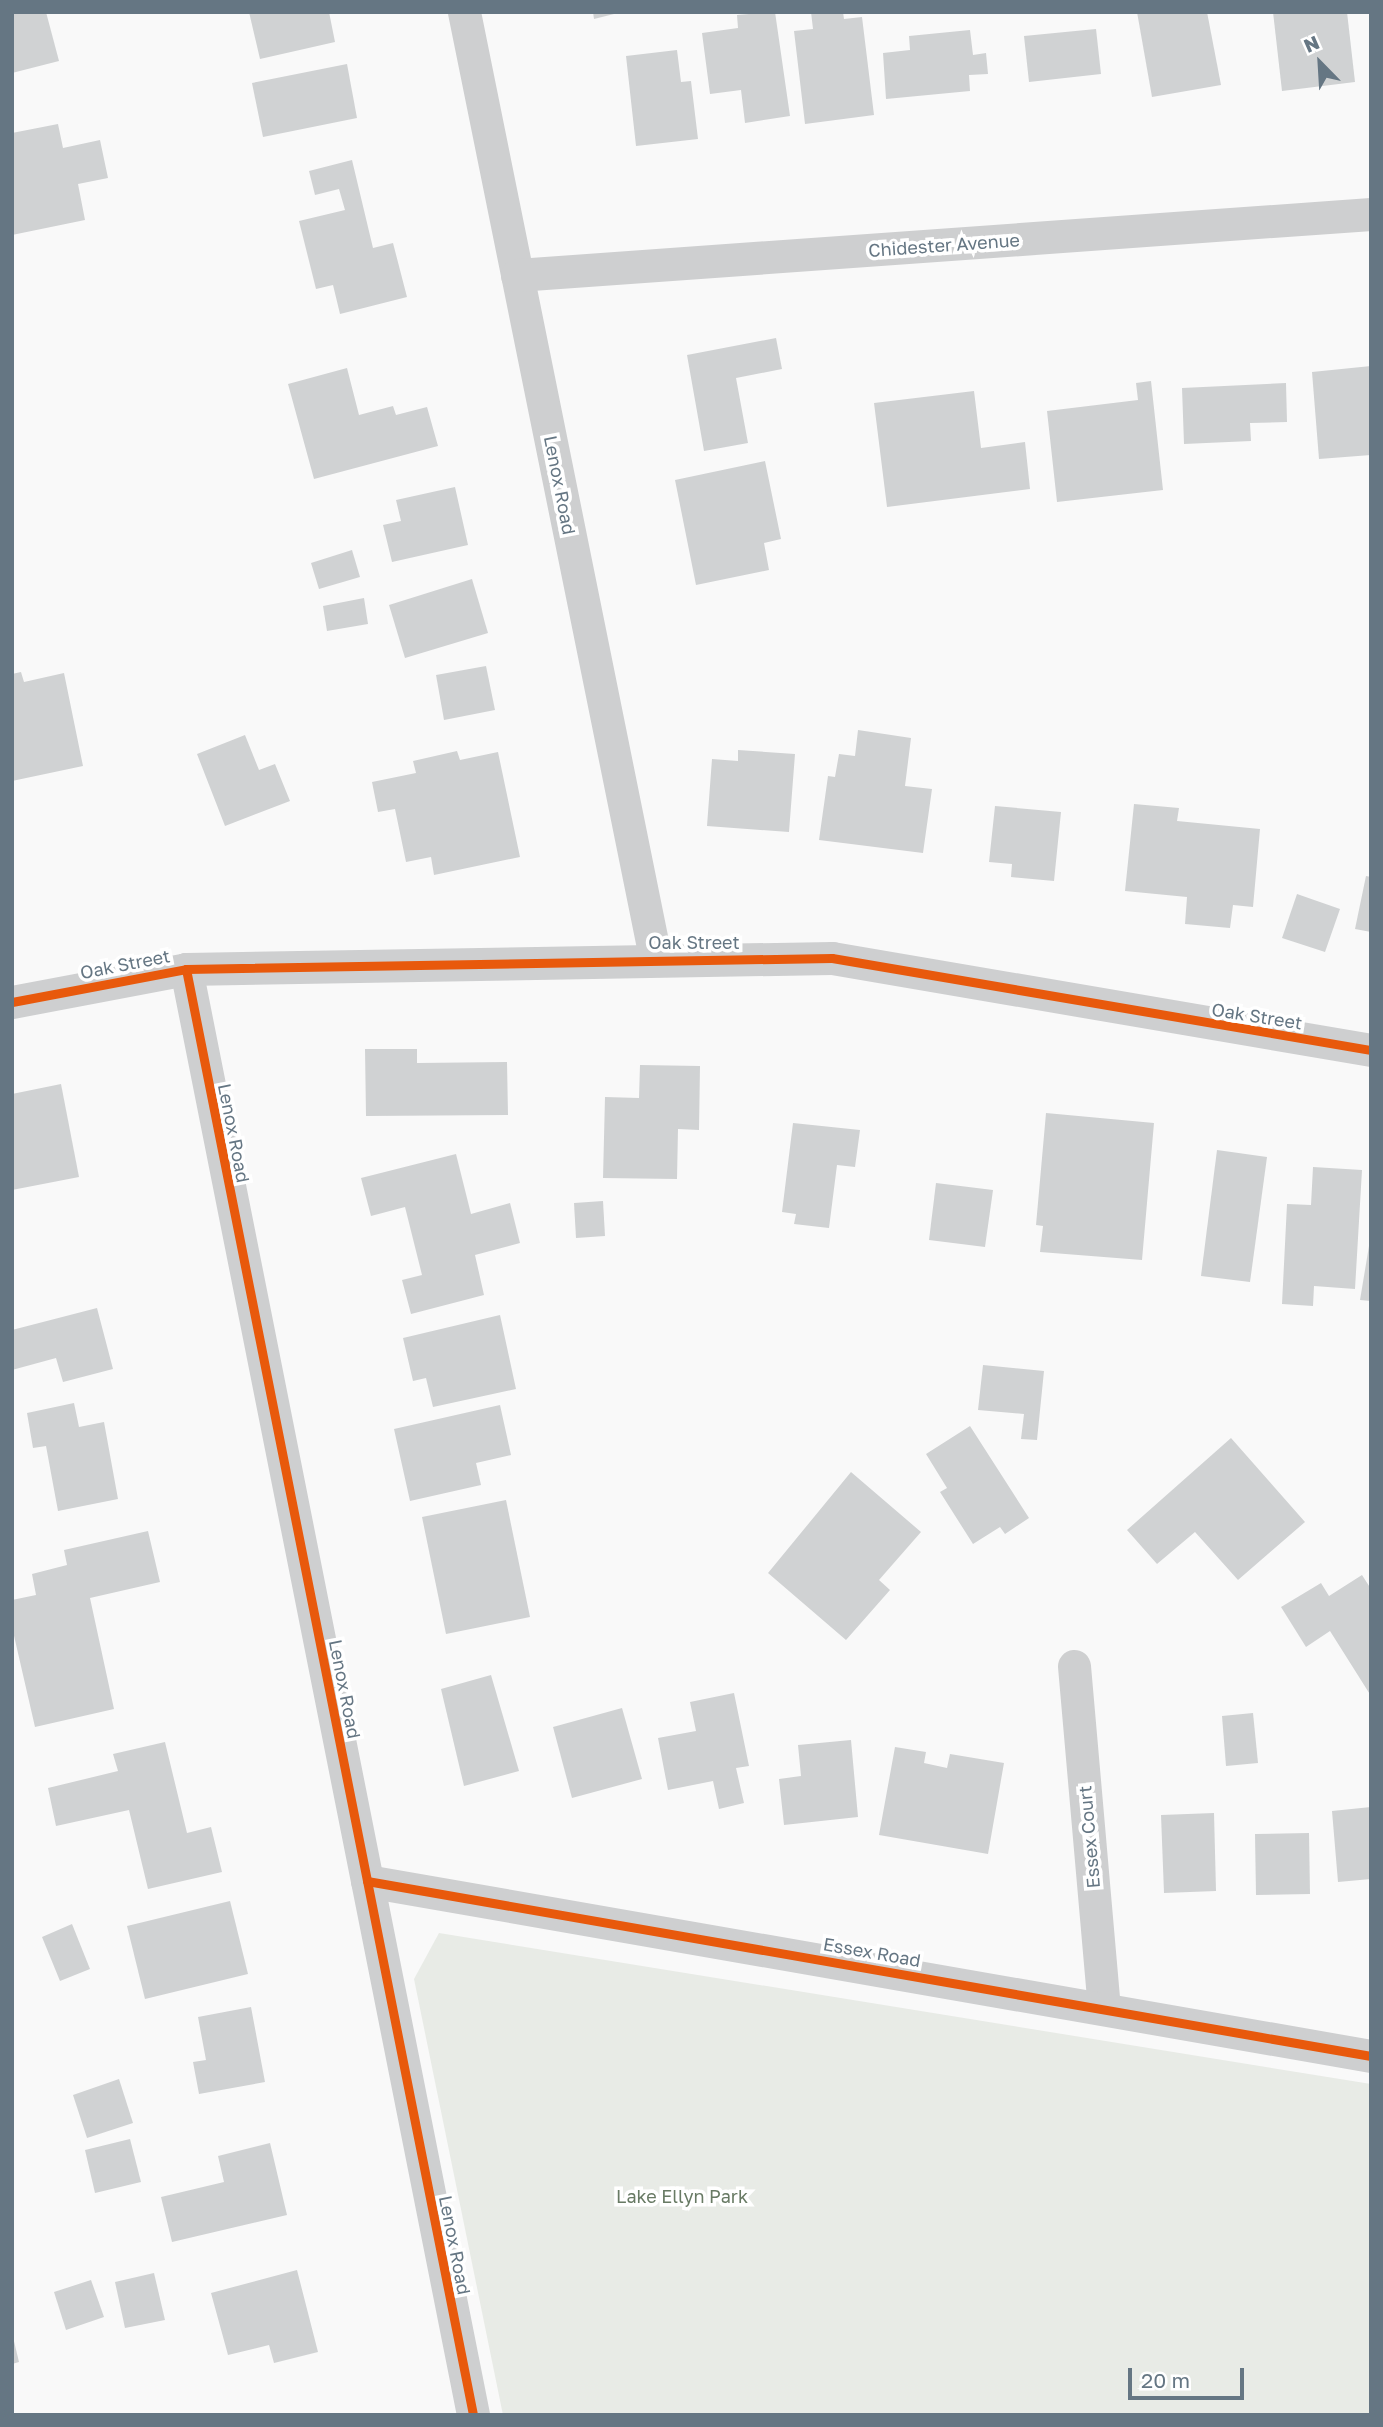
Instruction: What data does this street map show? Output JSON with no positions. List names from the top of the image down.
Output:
{
  "streets": {
    "street": [
      "Chidester Avenue",
      "Lenox Road",
      "Oak Street",
      "Essex Court",
      "Essex Road"
    ]
  },
  "crossings": [
    ["Chidester Avenue", "Lenox Road"],
    ["Lenox Road", "Oak Street"],
    ["Lenox Road", "Essex Road"],
    ["Essex Court", "Essex Road"]
  ],
  "parks": ["Lake Ellyn Park"],
  "scale_bar": "20 m",
  "north": "top left"
}
